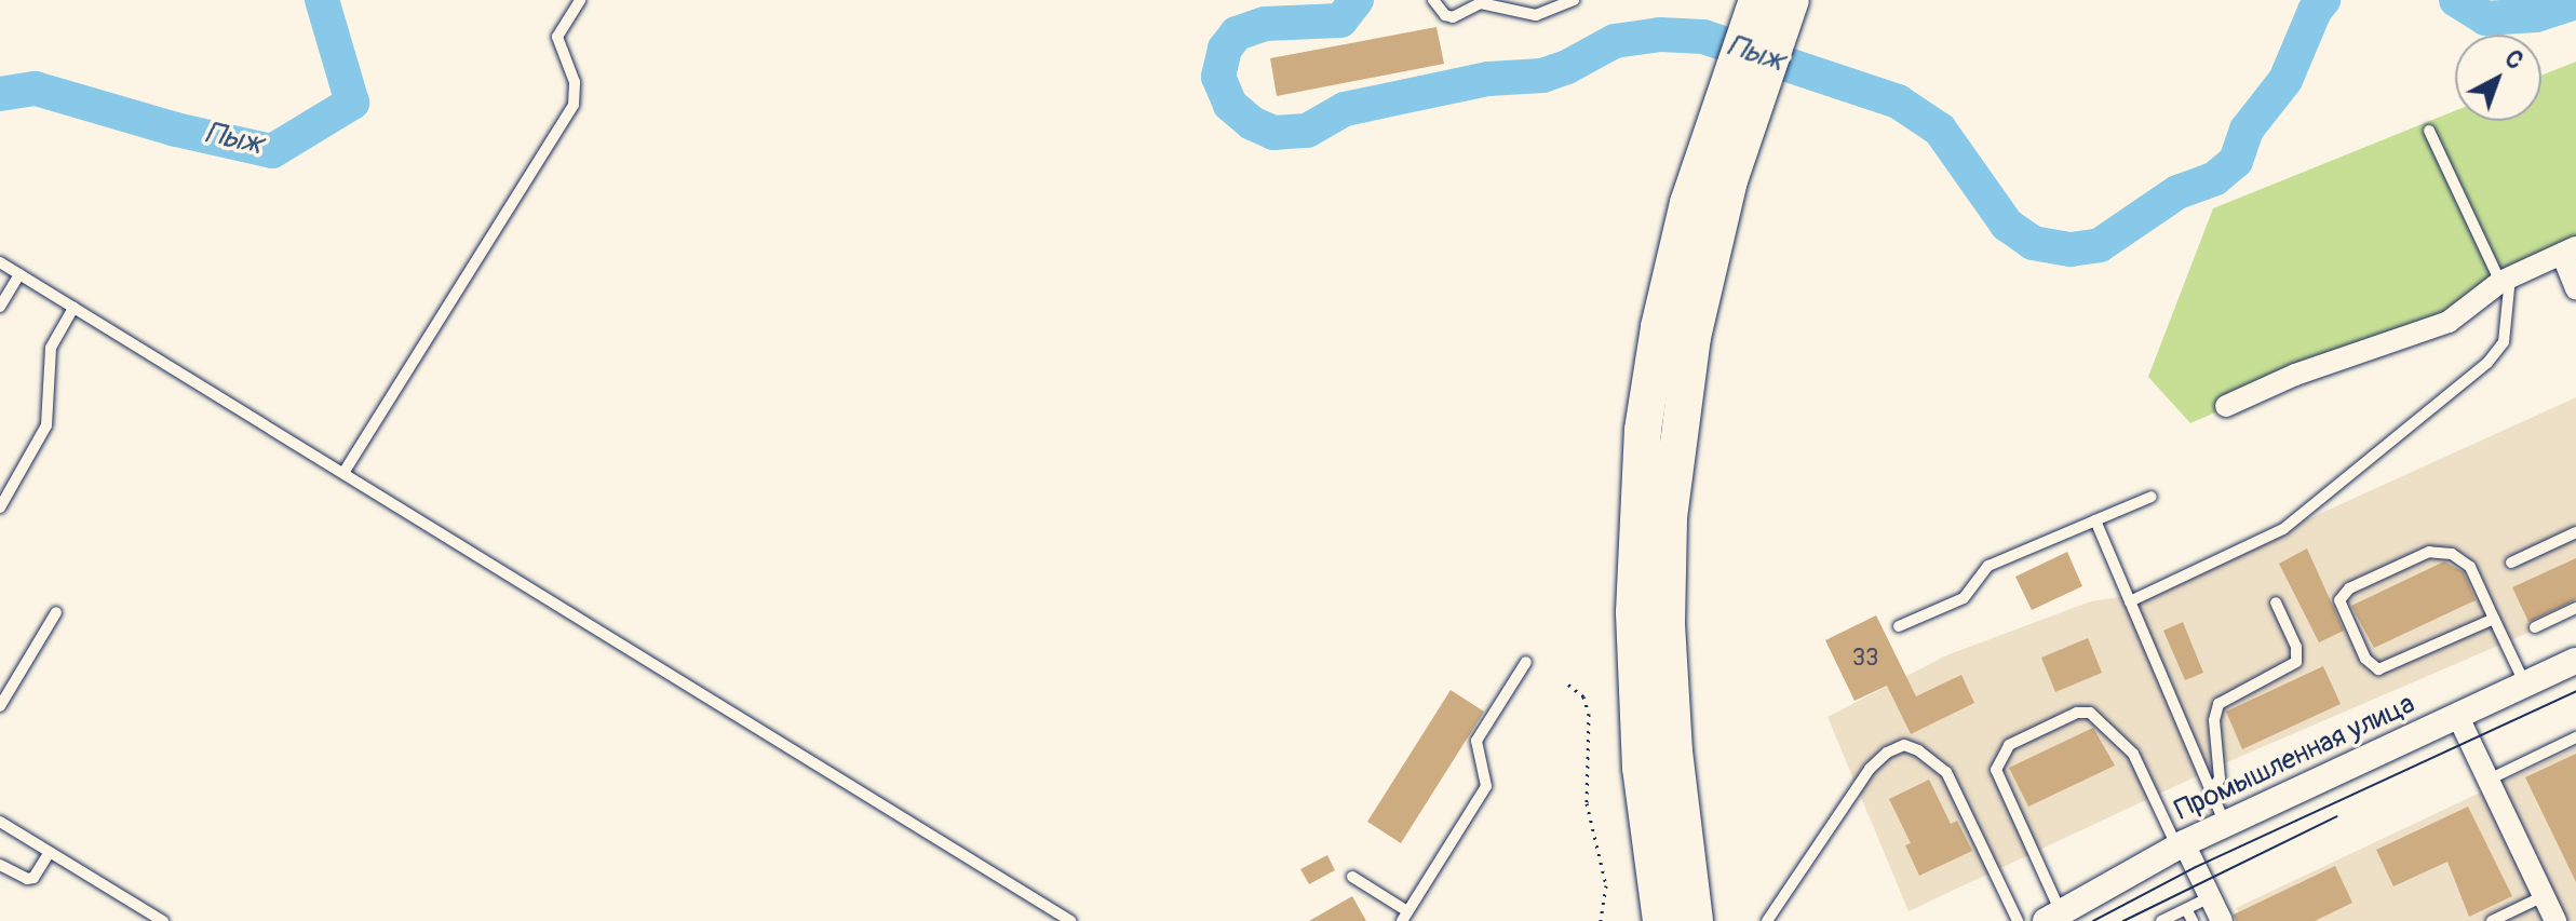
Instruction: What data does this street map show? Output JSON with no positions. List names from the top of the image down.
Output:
{
  "streets": {
    "street": ["Промышленная улица"]
  },
  "water": ["Пыж"],
  "house_numbers": ["33"],
  "north": "top right"
}
